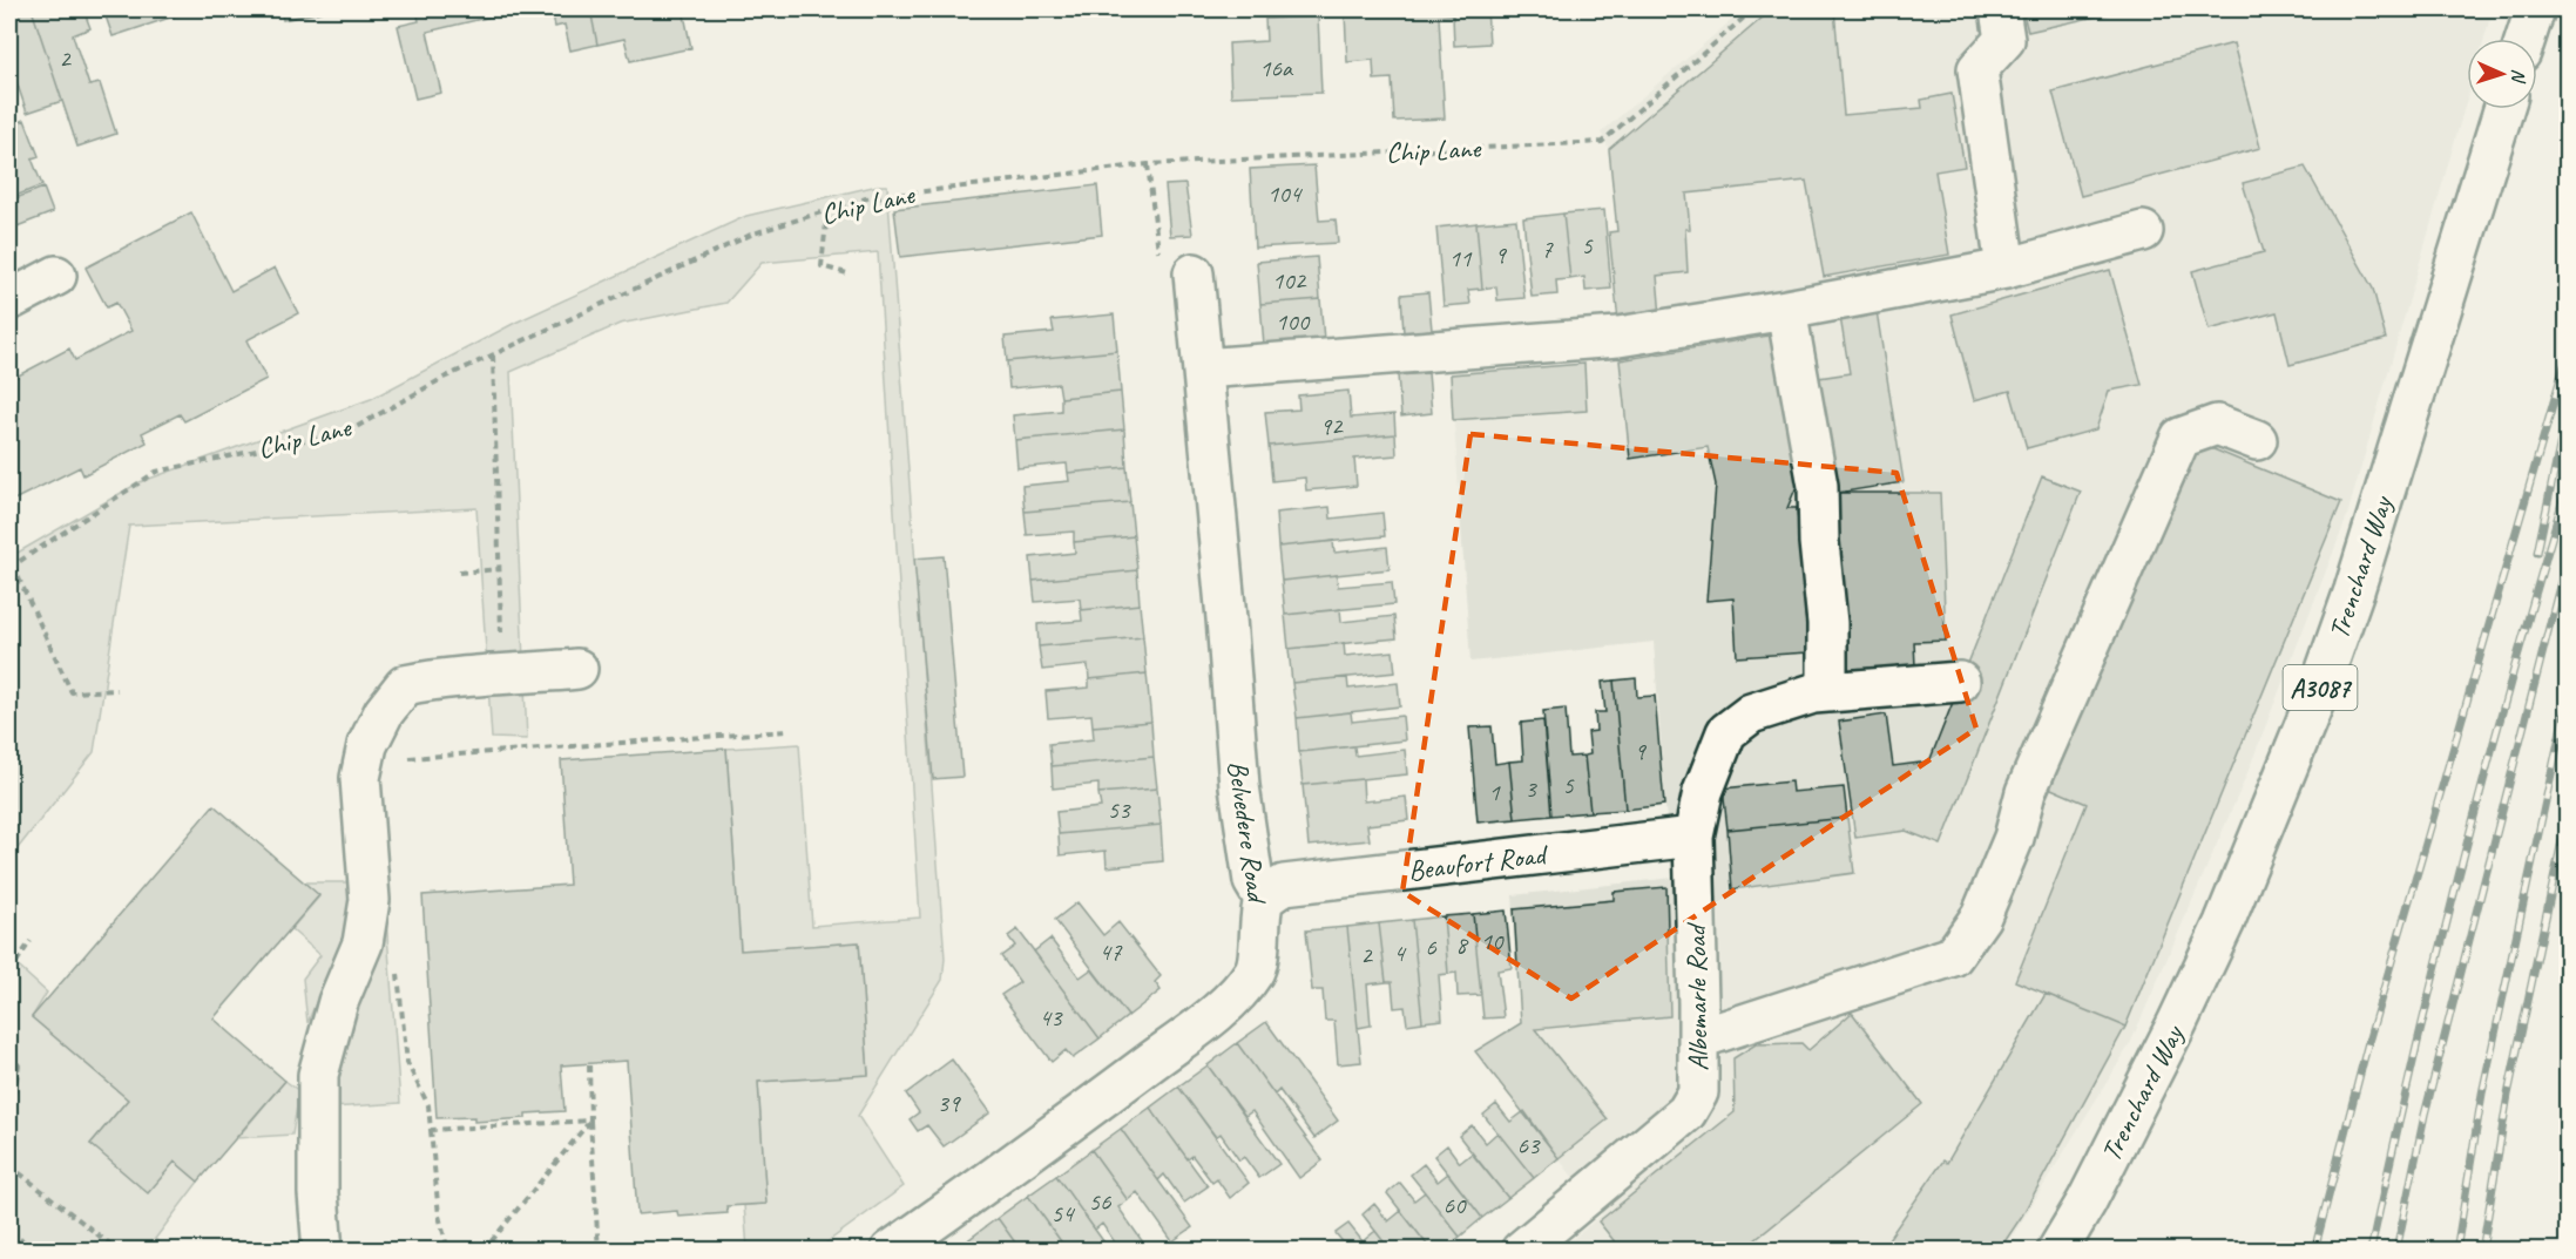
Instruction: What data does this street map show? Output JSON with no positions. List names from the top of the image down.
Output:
{
  "streets": {
    "street": [
      "Trenchard Way",
      "A3087",
      "Belvedere Road",
      "Beaufort Road",
      "Albemarle Road"
    ],
    "path": ["Chip Lane"]
  },
  "crossings": [
    ["Belvedere Road", "Beaufort Road"],
    ["Beaufort Road", "Albemarle Road"]
  ],
  "house_numbers": [
    "2",
    "16a",
    "104",
    "5",
    "7",
    "9",
    "11",
    "102",
    "100",
    "92",
    "9",
    "5",
    "3",
    "1",
    "53",
    "10",
    "8",
    "6",
    "47",
    "4",
    "2",
    "43",
    "39",
    "63",
    "56",
    "60",
    "54"
  ],
  "north": "right"
}
